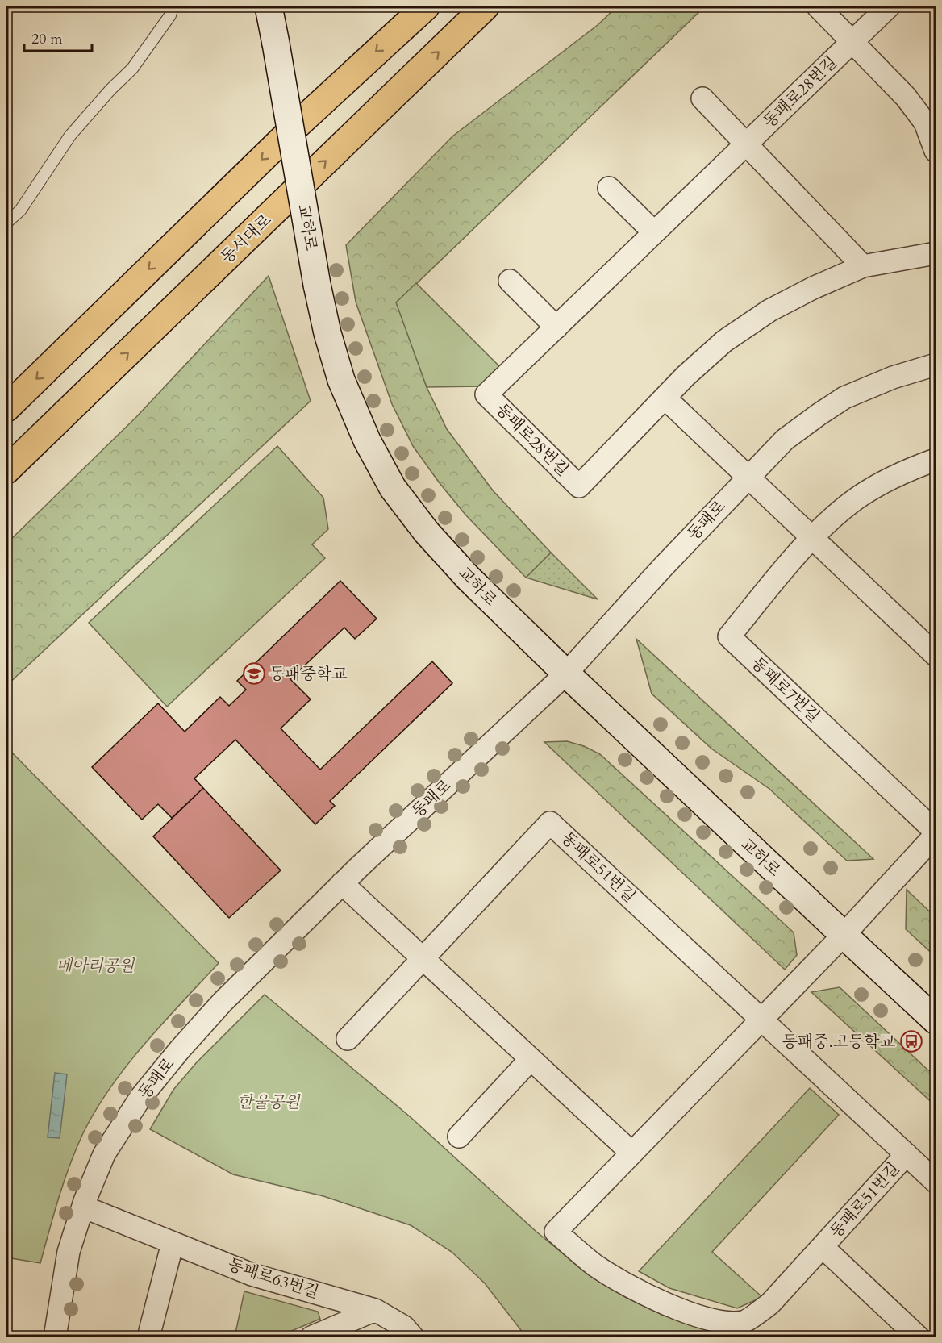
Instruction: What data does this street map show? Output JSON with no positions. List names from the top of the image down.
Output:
{
  "streets": {
    "highway": ["동서대로"],
    "street": [
      "동패로28번길",
      "교하로",
      "동패로",
      "동패로7번길",
      "동패로51번길",
      "동패로63번길"
    ]
  },
  "crossings": [
    ["교하로", "동패로"],
    ["교하로", "동패로7번길"],
    ["교하로", "동패로51번길"],
    ["동패로", "동패로63번길"],
    ["동패로7번길", "동패로51번길"]
  ],
  "parks": ["메아리공원", "한울공원"],
  "places": {
    "school or university": ["동패중학교"],
    "bus stop": ["동패중.고등학교"]
  },
  "scale_bar": "20 m"
}
